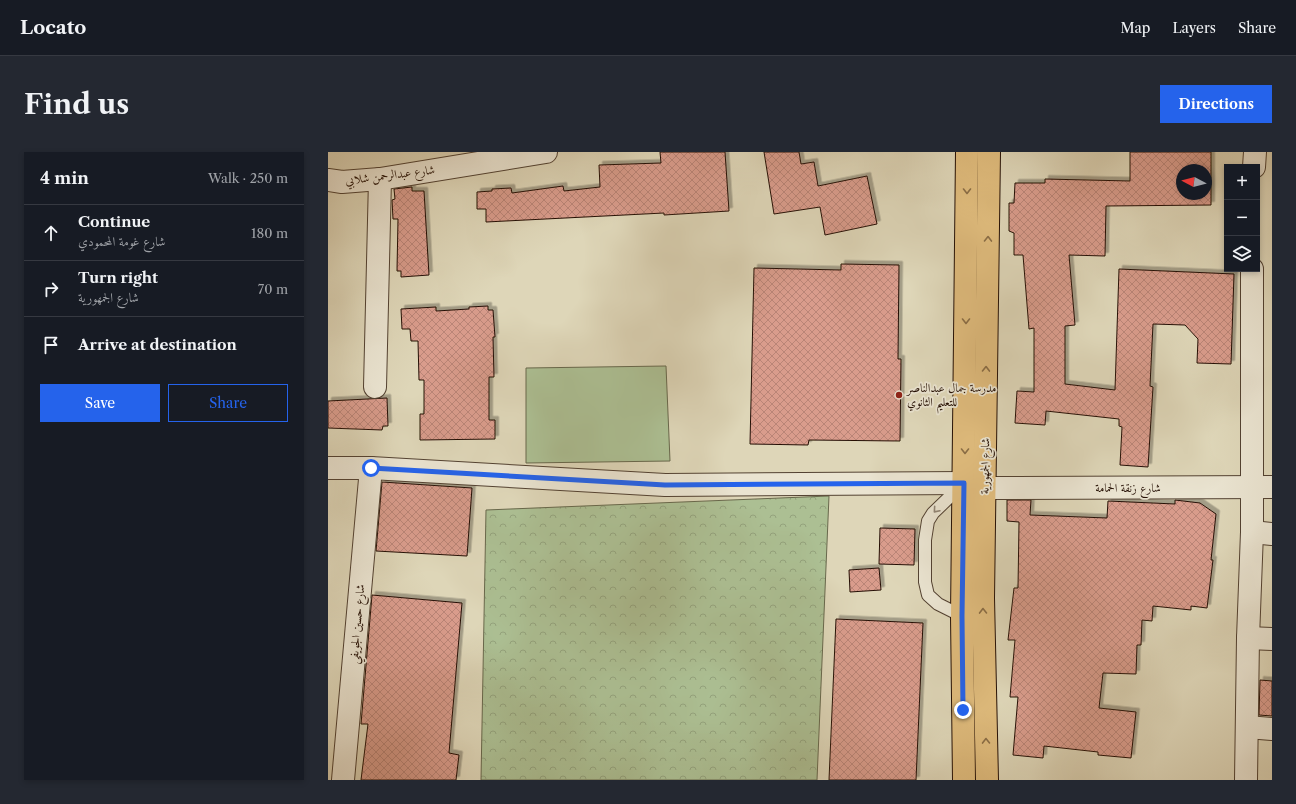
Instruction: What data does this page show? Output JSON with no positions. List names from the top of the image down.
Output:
{
  "streets": {
    "main road": ["شارع الجمهورية"],
    "street": ["شارع عبدالرحمن شلابي", "شارع زنقة الحمامة", "شارع حسين الجويفي"]
  },
  "crossings": [
    ["شارع الجمهورية", "شارع زنقة الحمامة"],
    ["شارع زنقة الحمامة", "شارع حسين الجويفي"]
  ],
  "places": ["مدرسة جمال عبدالناصر للتعليم الثانوي"],
  "north": "left",
  "page": {
    "header": "Locato",
    "nav": ["Map", "Layers", "Share"],
    "buttons": [
      "Directions",
      ["Save", "Share"]
    ],
    "title": "Find us",
    "heading": ["4 min", "Walk · 250 m"],
    "map_buttons": ["+", "−"],
    "list": [
      ["Continue", "شارع غومة المحمودي", "180 m"],
      ["Turn right", "شارع الجمهورية", "70 m"],
      "Arrive at destination"
    ]
  }
}
